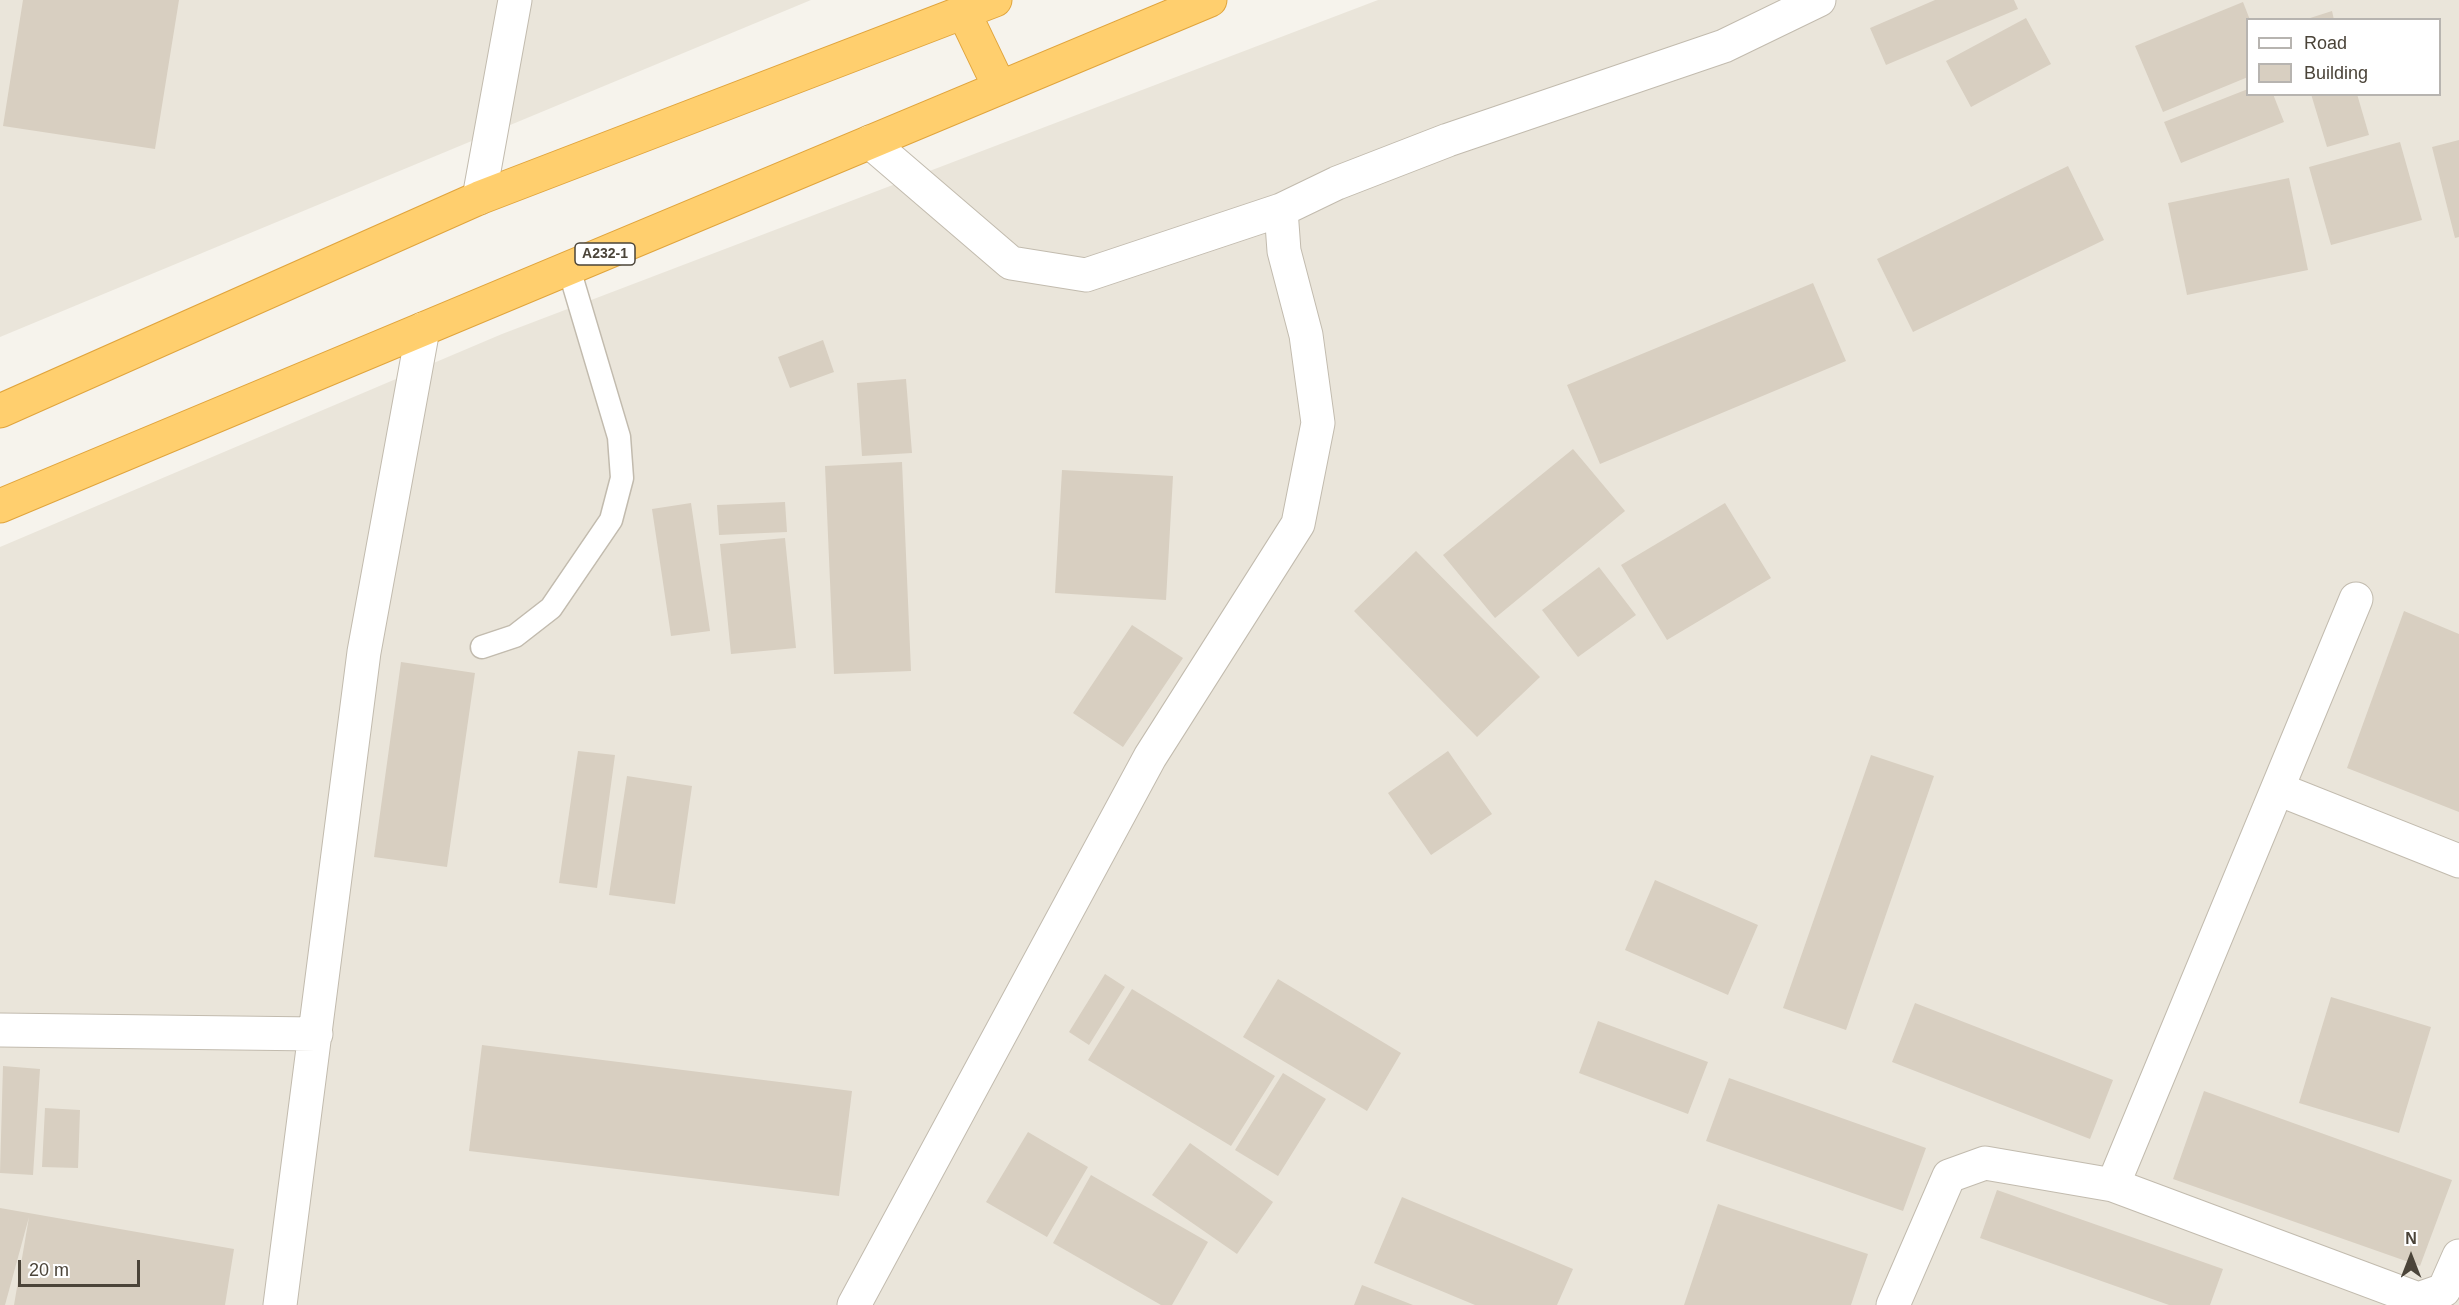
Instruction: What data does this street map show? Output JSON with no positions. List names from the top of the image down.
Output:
{
  "streets": {
    "highway": ["A232-1"]
  },
  "legend": ["Road", "Building"],
  "scale_bar": "20 m",
  "north": "top"
}
